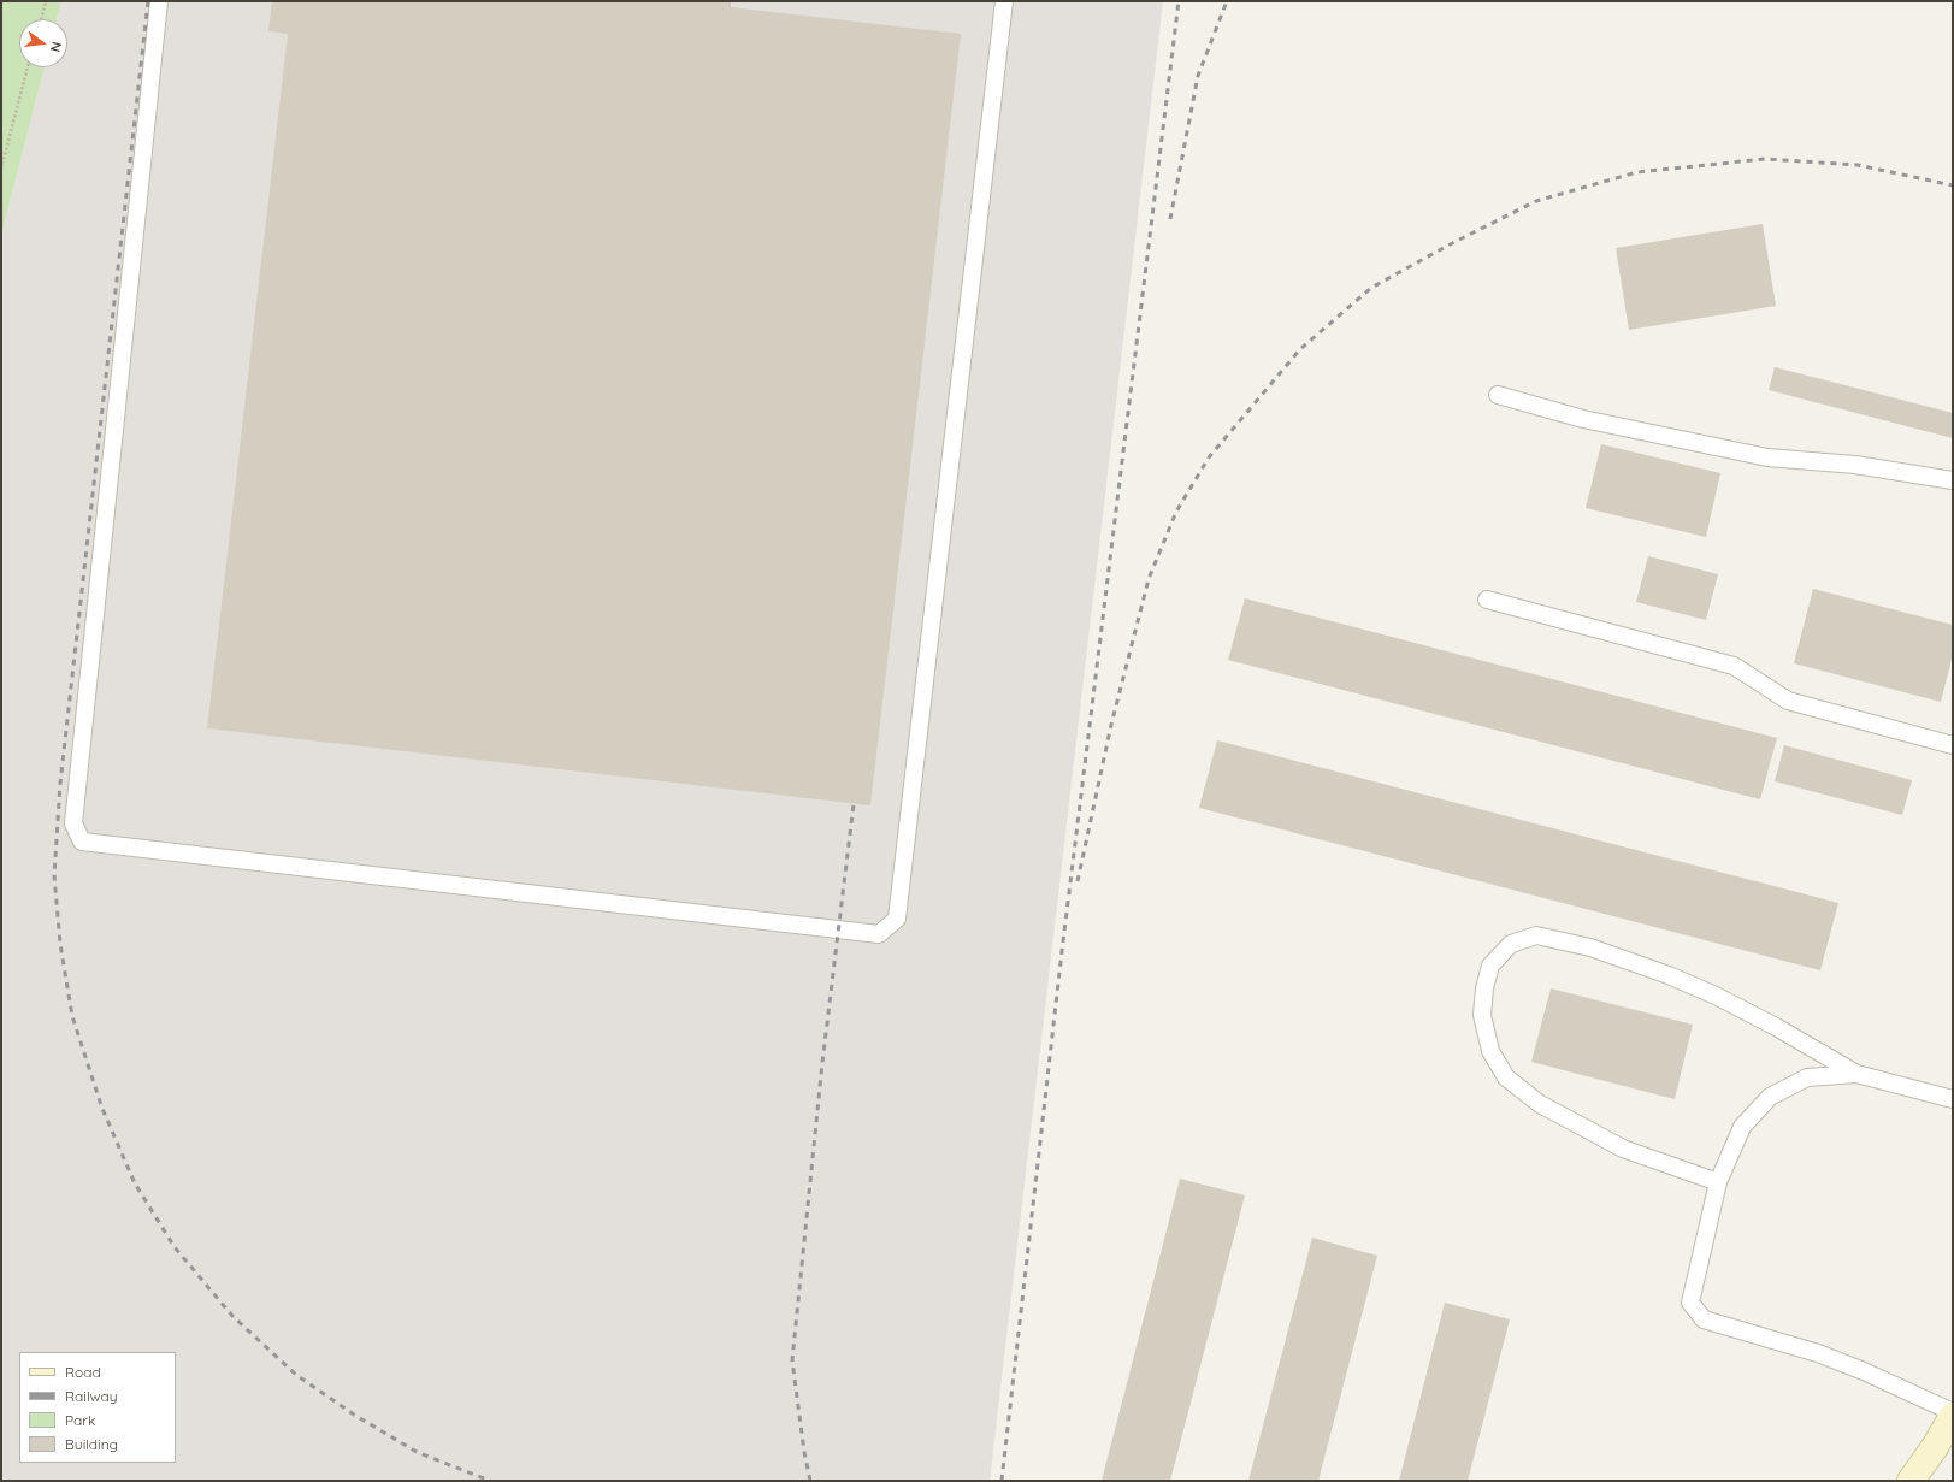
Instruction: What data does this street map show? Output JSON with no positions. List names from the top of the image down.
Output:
{
  "legend": [
    "Road",
    "Railway",
    "Park",
    "Building"
  ],
  "north": "right"
}
